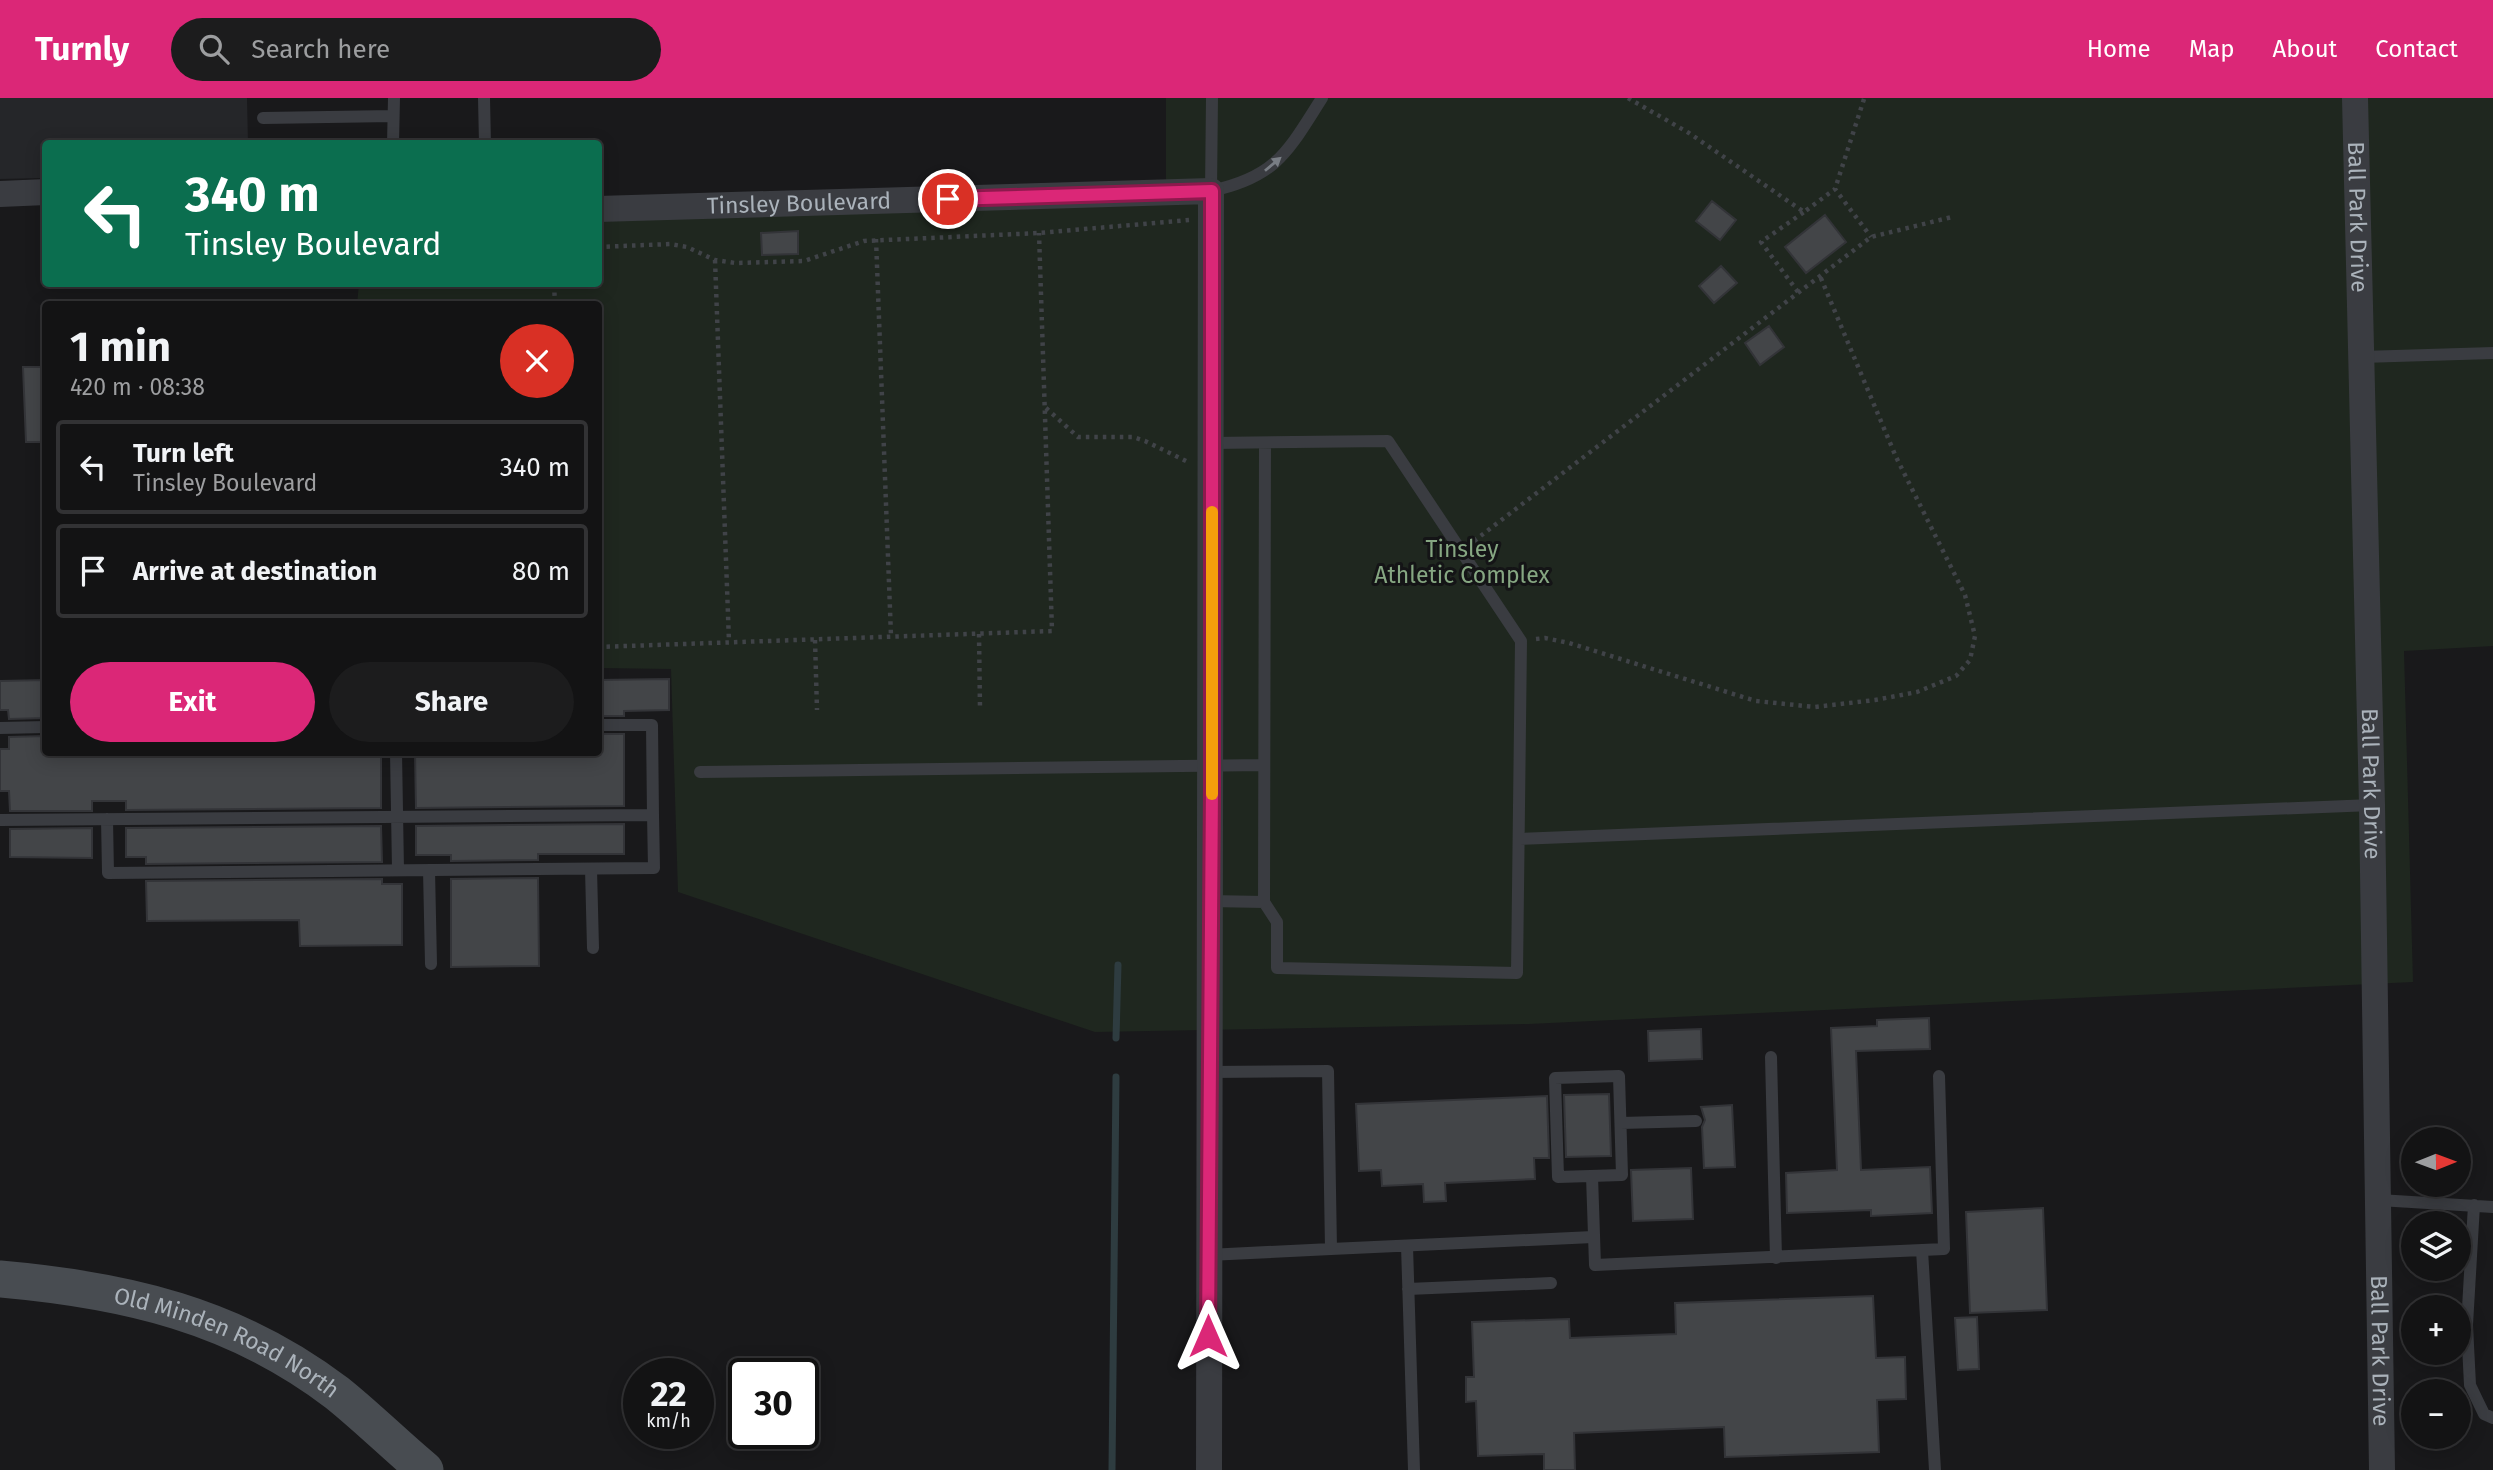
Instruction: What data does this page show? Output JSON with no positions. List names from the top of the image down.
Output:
{
  "streets": {
    "street": ["Tinsley Boulevard", "Ball Park Drive", "Old Minden Road North"]
  },
  "parks": ["Tinsley Athletic Complex"],
  "north": "right",
  "page": {
    "header": "Turnly",
    "search": "Search here",
    "nav": [
      "Home",
      "Map",
      "About",
      "Contact"
    ],
    "turn": ["340 m", "Tinsley Boulevard"],
    "heading": ["1 min", "420 m · 08:38"],
    "list": [
      {
        "name": "Turn left",
        "note": "Tinsley Boulevard",
        "value": "340 m"
      },
      {
        "name": "Arrive at destination",
        "value": "80 m"
      }
    ],
    "buttons": ["Exit", "Share"],
    "map_buttons": ["+", "−"],
    "speed": "22 km/h",
    "limit": "30"
  }
}
